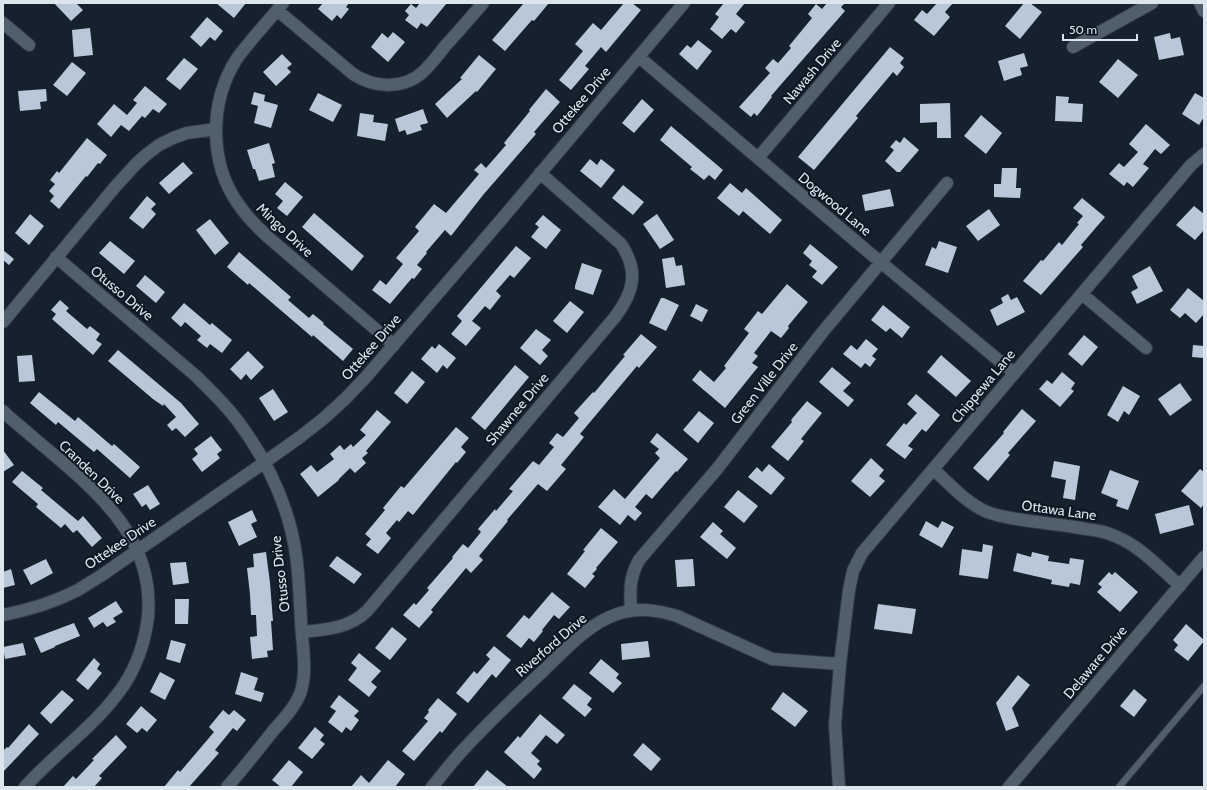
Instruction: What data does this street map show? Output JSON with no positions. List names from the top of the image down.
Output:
{
  "streets": {
    "street": [
      "Nawash Drive",
      "Ottekee Drive",
      "Dogwood Lane",
      "Mingo Drive",
      "Otusso Drive",
      "Green Ville Drive",
      "Chippewa Lane",
      "Shawnee Drive",
      "Cranden Drive",
      "Ottawa Lane",
      "Riverford Drive",
      "Delaware Drive"
    ]
  },
  "crossings": [
    ["Nawash Drive", "Dogwood Lane"],
    ["Ottekee Drive", "Dogwood Lane"],
    ["Ottekee Drive", "Mingo Drive"],
    ["Ottekee Drive", "Otusso Drive"],
    ["Ottekee Drive", "Shawnee Drive"],
    ["Ottekee Drive", "Cranden Drive"],
    ["Dogwood Lane", "Green Ville Drive"],
    ["Dogwood Lane", "Chippewa Lane"],
    ["Otusso Drive", "Shawnee Drive"],
    ["Green Ville Drive", "Riverford Drive"],
    ["Chippewa Lane", "Ottawa Lane"],
    ["Chippewa Lane", "Riverford Drive"],
    ["Ottawa Lane", "Delaware Drive"]
  ],
  "scale_bar": "50 m"
}
